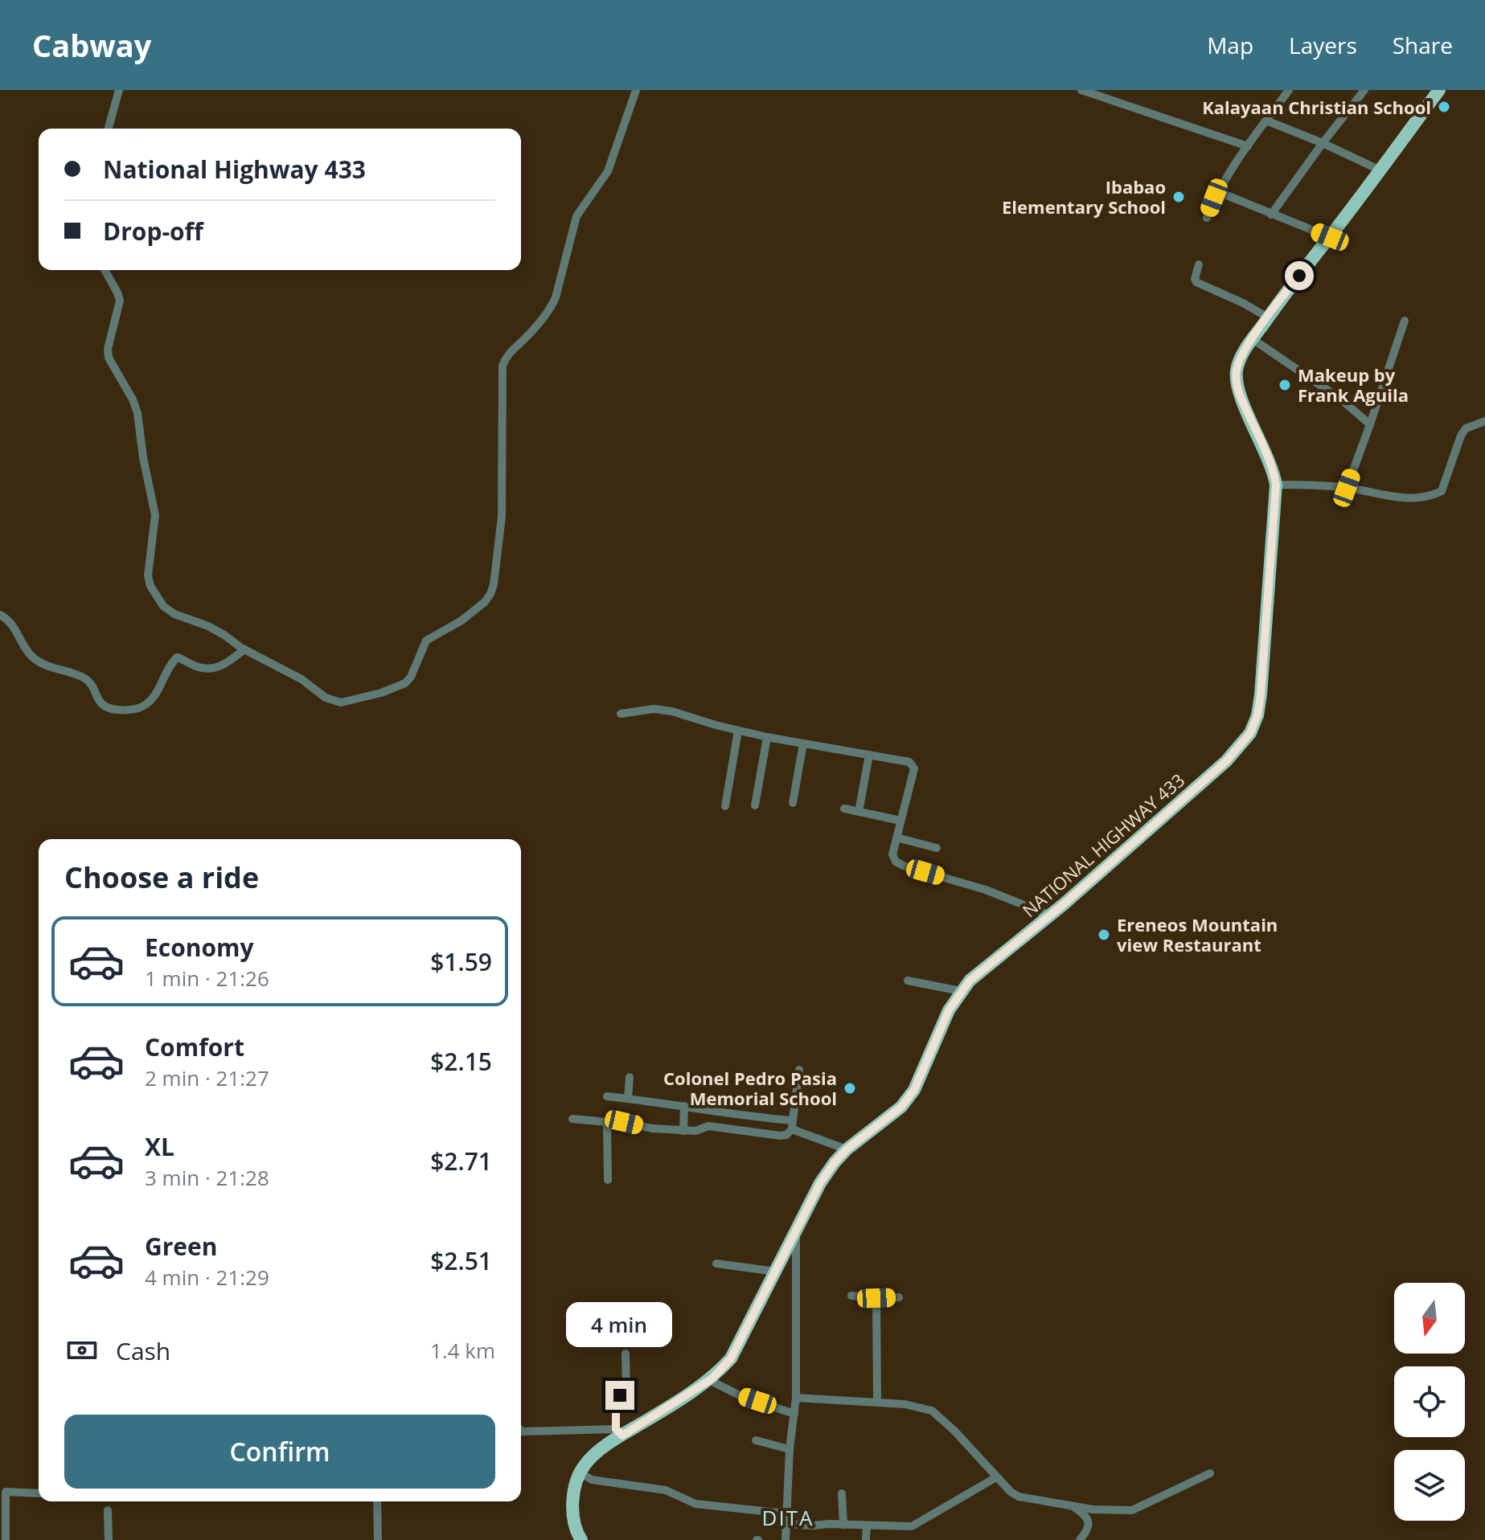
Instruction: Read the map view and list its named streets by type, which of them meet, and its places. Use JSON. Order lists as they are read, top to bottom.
{
  "streets": {
    "main road": ["NATIONAL HIGHWAY 433"]
  },
  "districts": ["DITA"],
  "places": [
    "Kalayaan Christian School",
    "Ibabao Elementary School",
    "Makeup by Frank Aguila",
    "Ereneos Mountain view Restaurant",
    "Colonel Pedro Pasia Memorial School"
  ],
  "north": "bottom",
  "page": {
    "header": "Cabway",
    "nav": ["Map", "Layers", "Share"],
    "banner": ["National Highway 433", "Drop-off"],
    "heading": "Choose a ride",
    "list": [
      {
        "name": "Economy",
        "note": "1 min · 21:26",
        "value": "$1.59"
      },
      {
        "name": "Comfort",
        "note": "2 min · 21:27",
        "value": "$2.15"
      },
      {
        "name": "XL",
        "note": "3 min · 21:28",
        "value": "$2.71"
      },
      {
        "name": "Green",
        "note": "4 min · 21:29",
        "value": "$2.51"
      }
    ],
    "bubble": "4 min",
    "pay": ["Cash", "1.4 km"],
    "buttons": "Confirm"
  }
}
